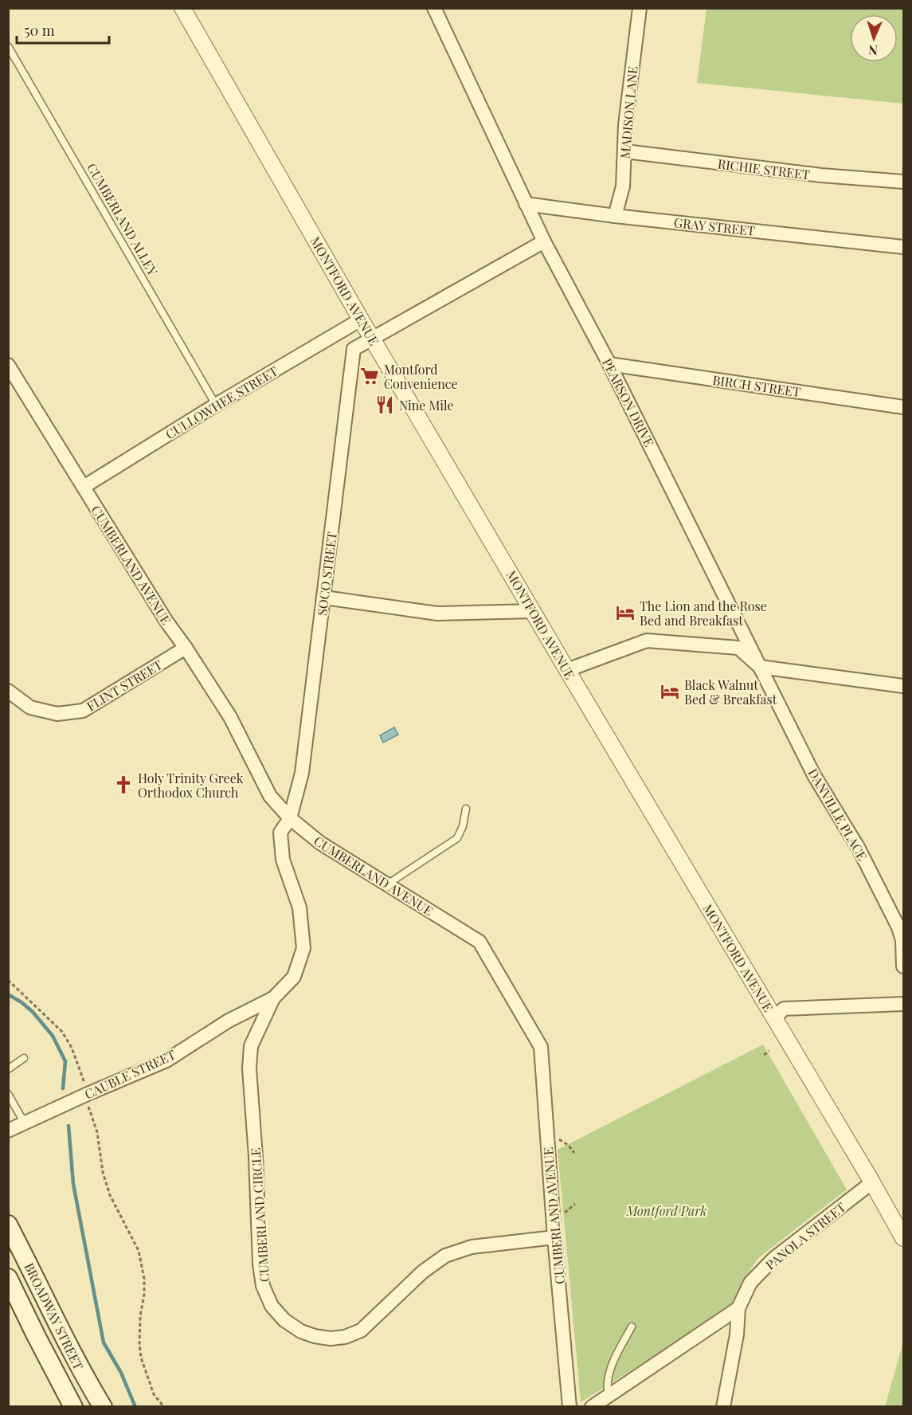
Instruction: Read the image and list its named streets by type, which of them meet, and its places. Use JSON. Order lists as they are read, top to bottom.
{
  "streets": {
    "main road": ["BROADWAY STREET"],
    "street": [
      "MADISON LANE",
      "RICHIE STREET",
      "GRAY STREET",
      "MONTFORD AVENUE",
      "BIRCH STREET",
      "CULLOWHEE STREET",
      "PEARSON DRIVE",
      "CUMBERLAND AVENUE",
      "SOCO STREET",
      "FLINT STREET",
      "DANVILLE PLACE",
      "CAUBLE STREET",
      "CUMBERLAND CIRCLE",
      "PANOLA STREET"
    ],
    "lane": ["CUMBERLAND ALLEY"]
  },
  "crossings": [
    ["MADISON LANE", "RICHIE STREET"],
    ["MADISON LANE", "GRAY STREET"],
    ["CUMBERLAND ALLEY", "CULLOWHEE STREET"],
    ["GRAY STREET", "PEARSON DRIVE"],
    ["MONTFORD AVENUE", "CULLOWHEE STREET"],
    ["MONTFORD AVENUE", "SOCO STREET"],
    ["MONTFORD AVENUE", "PANOLA STREET"],
    ["BIRCH STREET", "PEARSON DRIVE"],
    ["CULLOWHEE STREET", "CUMBERLAND AVENUE"],
    ["PEARSON DRIVE", "DANVILLE PLACE"],
    ["CUMBERLAND AVENUE", "SOCO STREET"],
    ["CUMBERLAND AVENUE", "FLINT STREET"],
    ["CUMBERLAND AVENUE", "CUMBERLAND CIRCLE"],
    ["SOCO STREET", "CUMBERLAND CIRCLE"],
    ["CAUBLE STREET", "CUMBERLAND CIRCLE"]
  ],
  "parks": ["Montford Park"],
  "places": {
    "supermarket": ["Montford Convenience"],
    "restaurant": ["Nine Mile"],
    "hotel": ["The Lion and the Rose Bed and Breakfast", "Black Walnut Bed & Breakfast"],
    "church": ["Holy Trinity Greek Orthodox Church"]
  },
  "scale_bar": "50 m",
  "north": "bottom"
}
